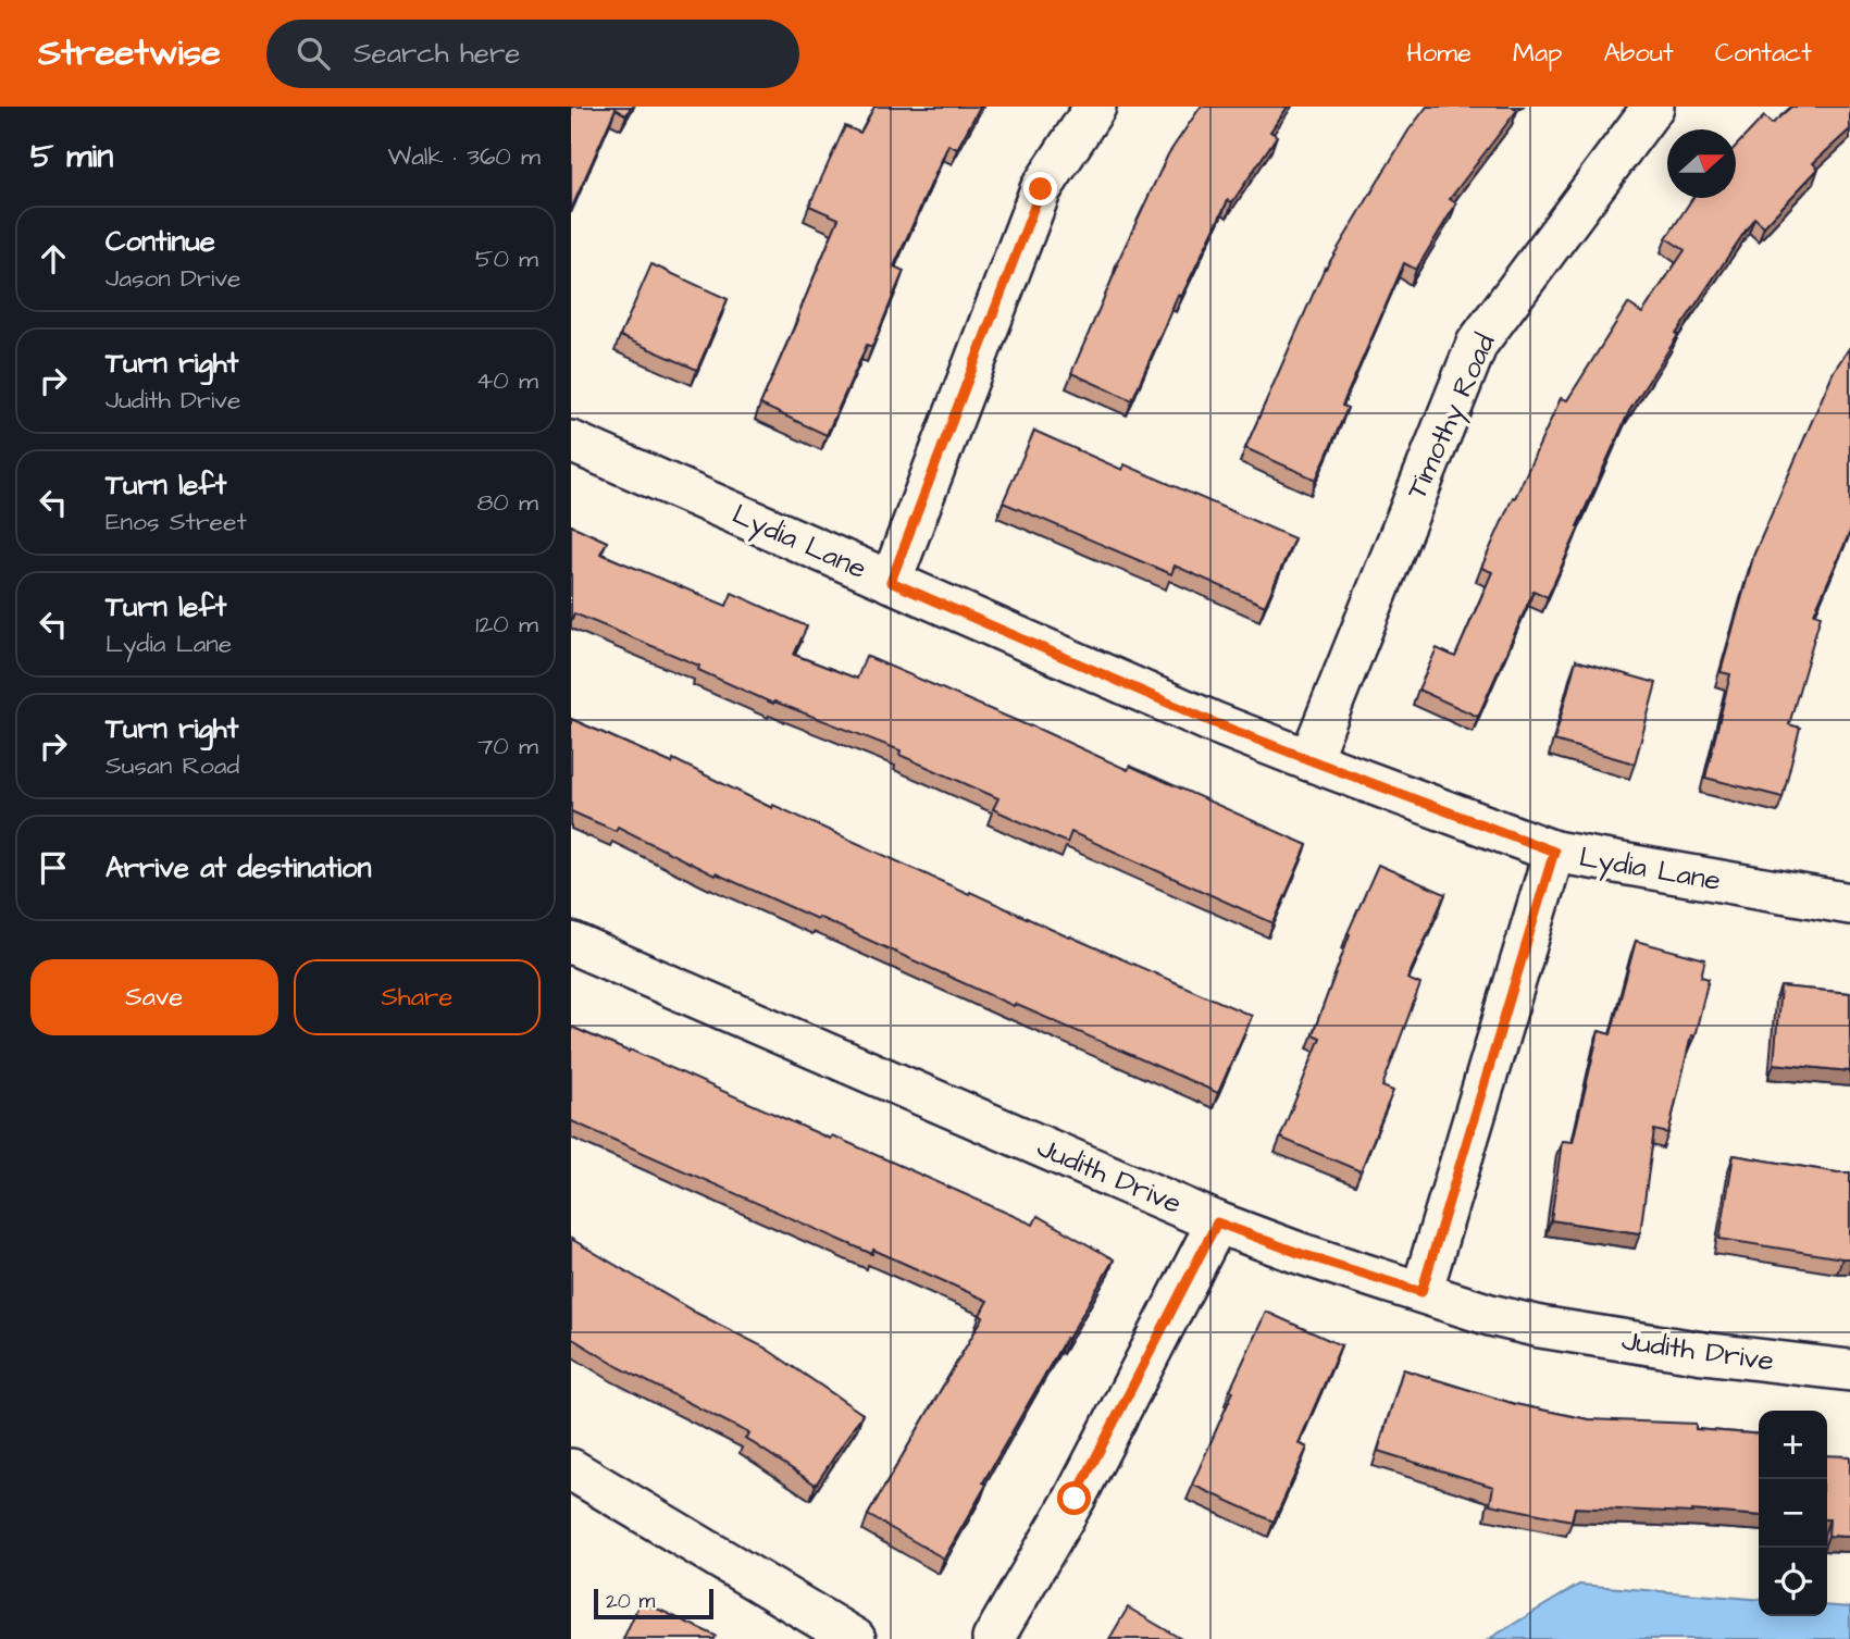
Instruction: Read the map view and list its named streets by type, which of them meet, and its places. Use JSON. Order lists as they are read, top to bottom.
{
  "streets": {
    "street": ["Timothy Road", "Lydia Lane", "Judith Drive"]
  },
  "crossings": [
    ["Timothy Road", "Lydia Lane"]
  ],
  "scale_bar": "20 m",
  "north": "right",
  "page": {
    "header": "Streetwise",
    "search": "Search here",
    "nav": [
      "Home",
      "Map",
      "About",
      "Contact"
    ],
    "heading": ["5 min", "Walk · 360 m"],
    "list": [
      ["Continue", "Jason Drive", "50 m"],
      ["Turn right", "Judith Drive", "40 m"],
      ["Turn left", "Enos Street", "80 m"],
      ["Turn left", "Lydia Lane", "120 m"],
      ["Turn right", "Susan Road", "70 m"],
      "Arrive at destination"
    ],
    "buttons": ["Save", "Share"],
    "map_buttons": ["+", "−"],
    "scale": "20 m"
  }
}
